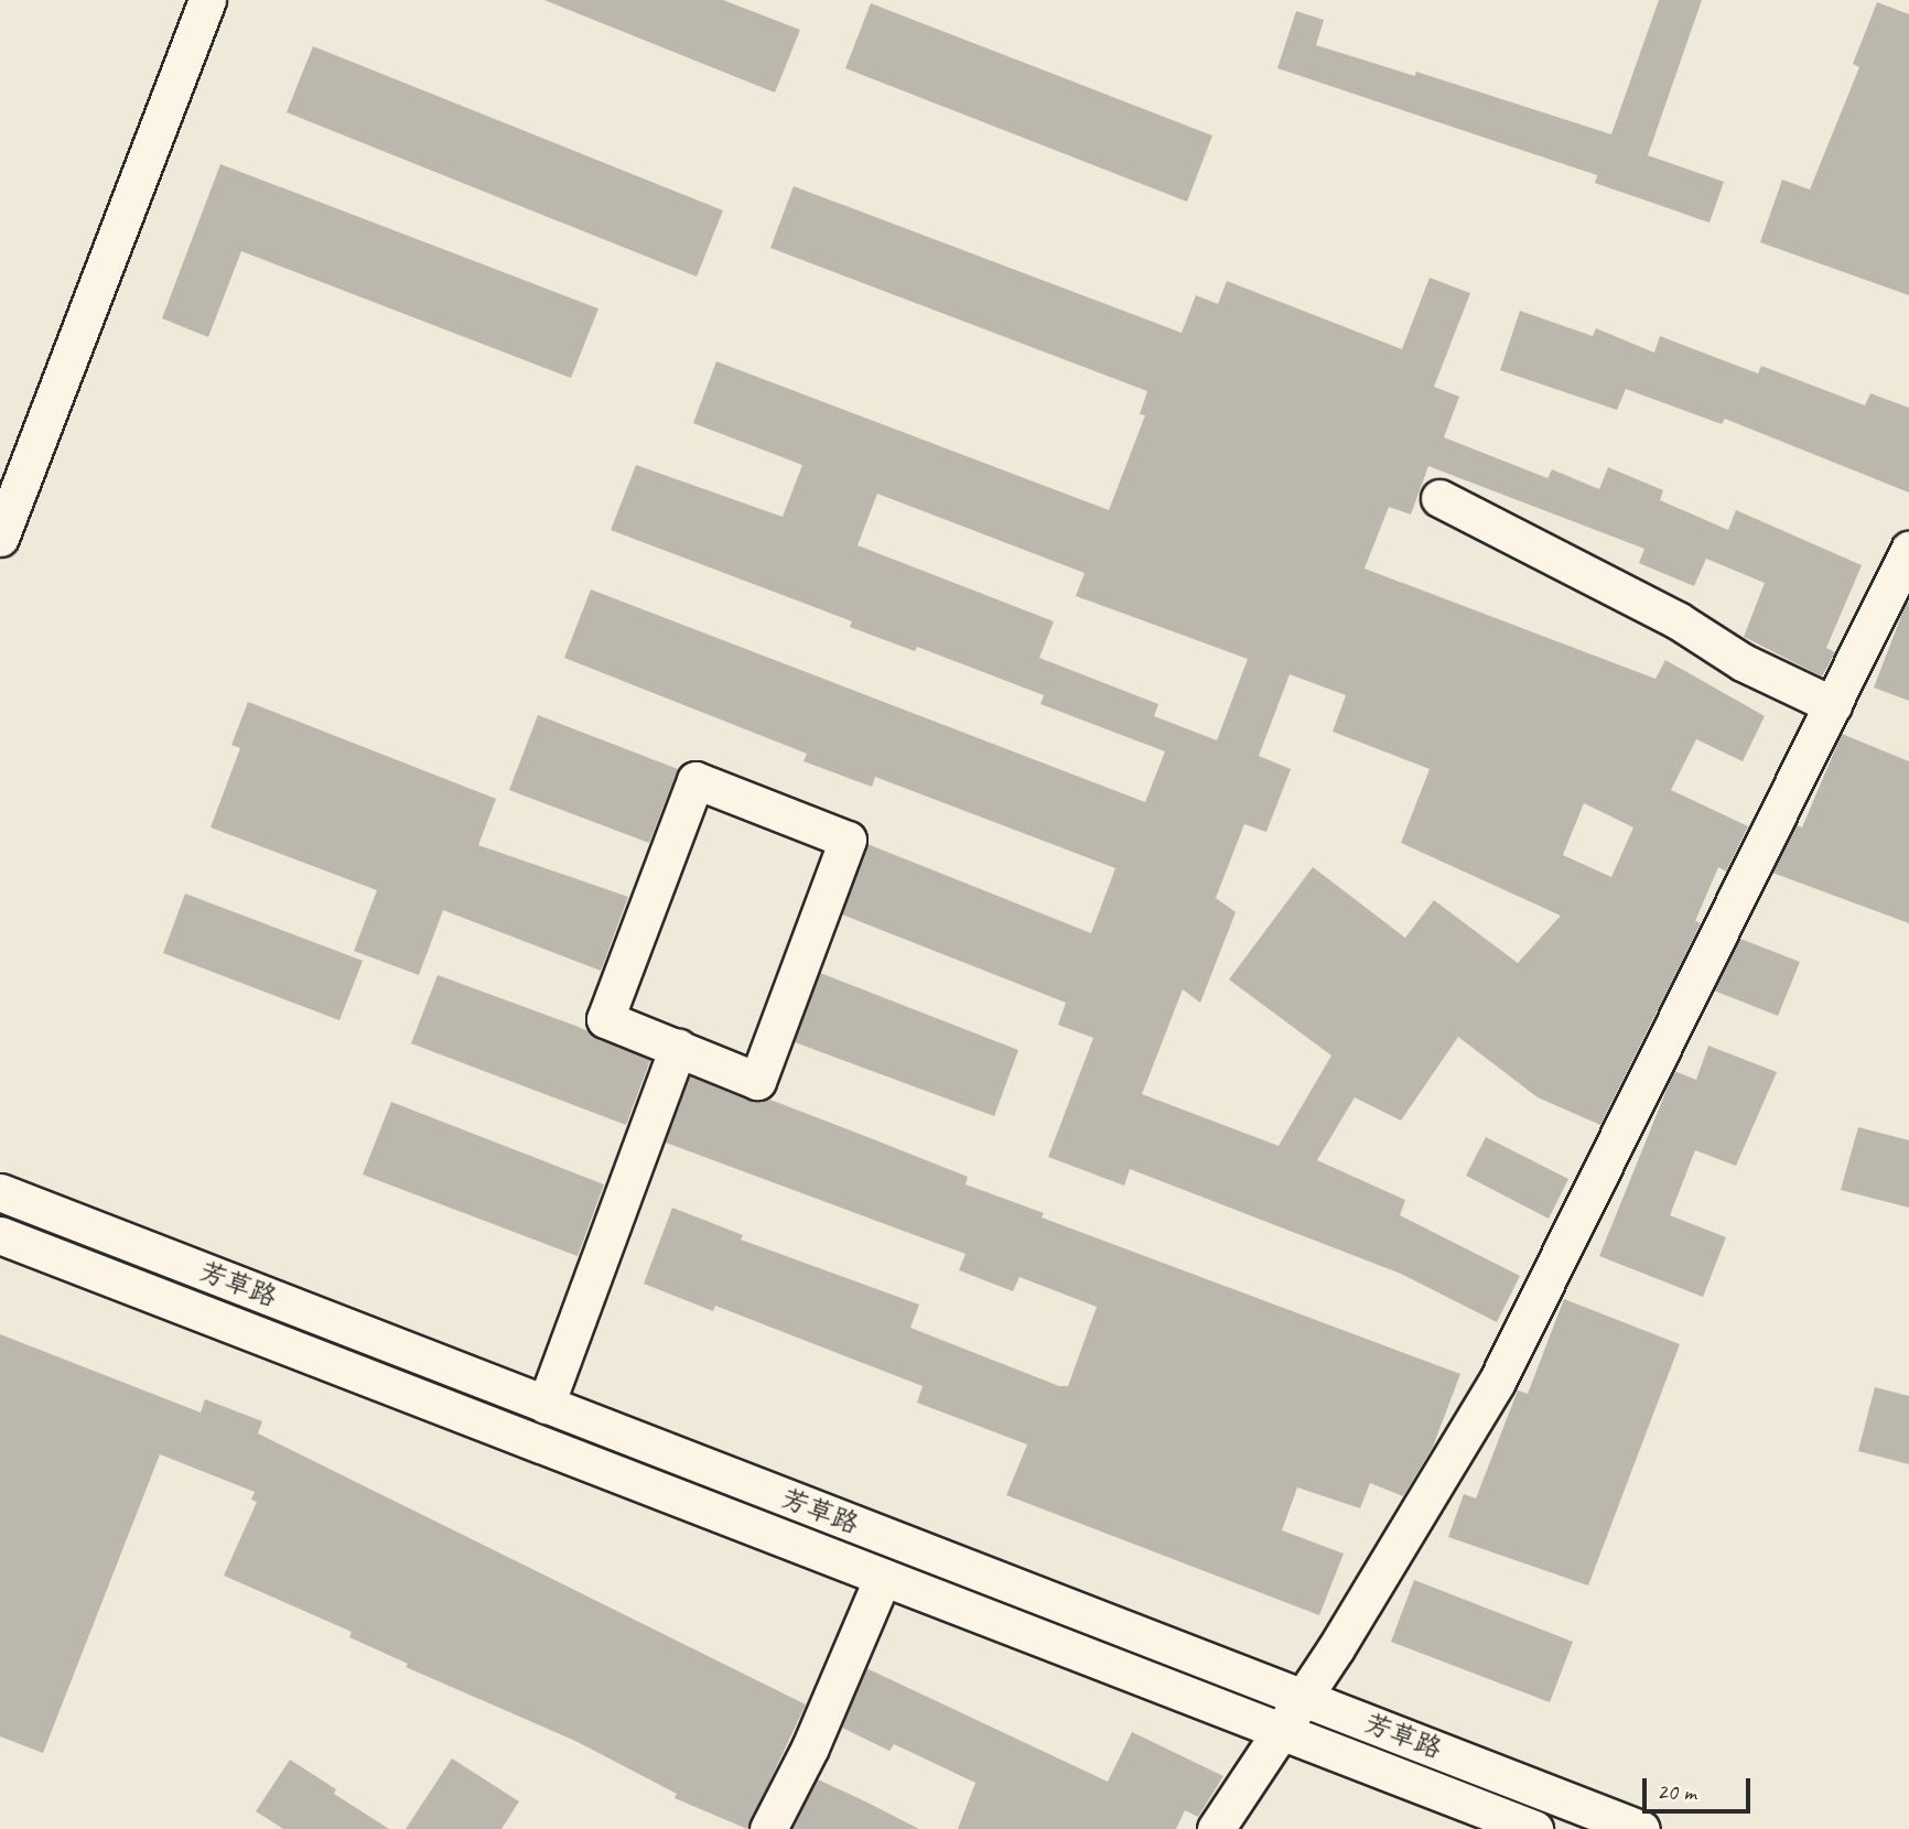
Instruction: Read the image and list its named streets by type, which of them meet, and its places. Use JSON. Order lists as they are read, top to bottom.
{
  "streets": {
    "street": ["芳草路"]
  },
  "scale_bar": "20 m"
}
